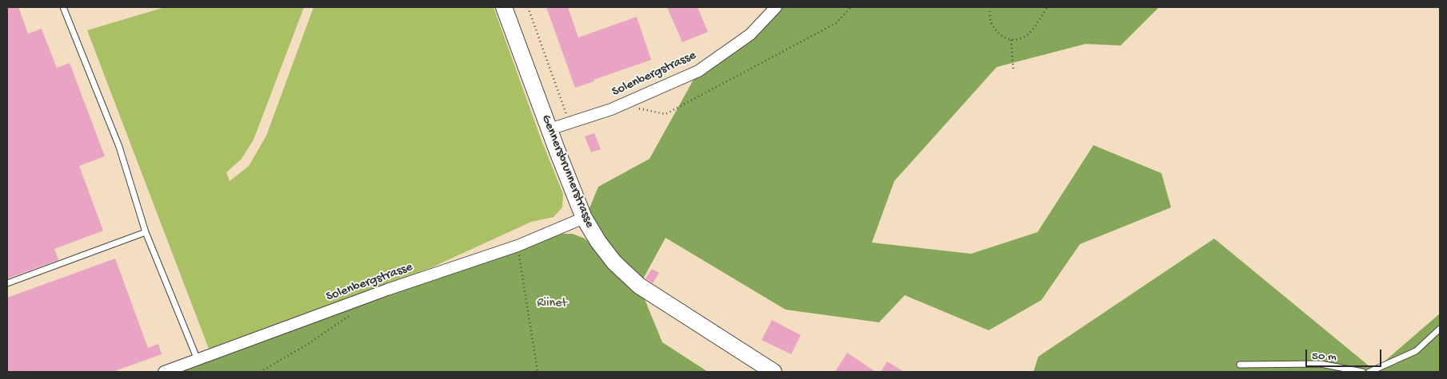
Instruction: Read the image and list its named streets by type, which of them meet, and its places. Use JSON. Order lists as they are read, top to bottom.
{
  "streets": {
    "street": ["Solenbergstrasse", "Gennersbrunnerstrasse"]
  },
  "crossings": [
    ["Solenbergstrasse", "Gennersbrunnerstrasse"]
  ],
  "parks": ["Riinet"],
  "scale_bar": "50 m"
}
